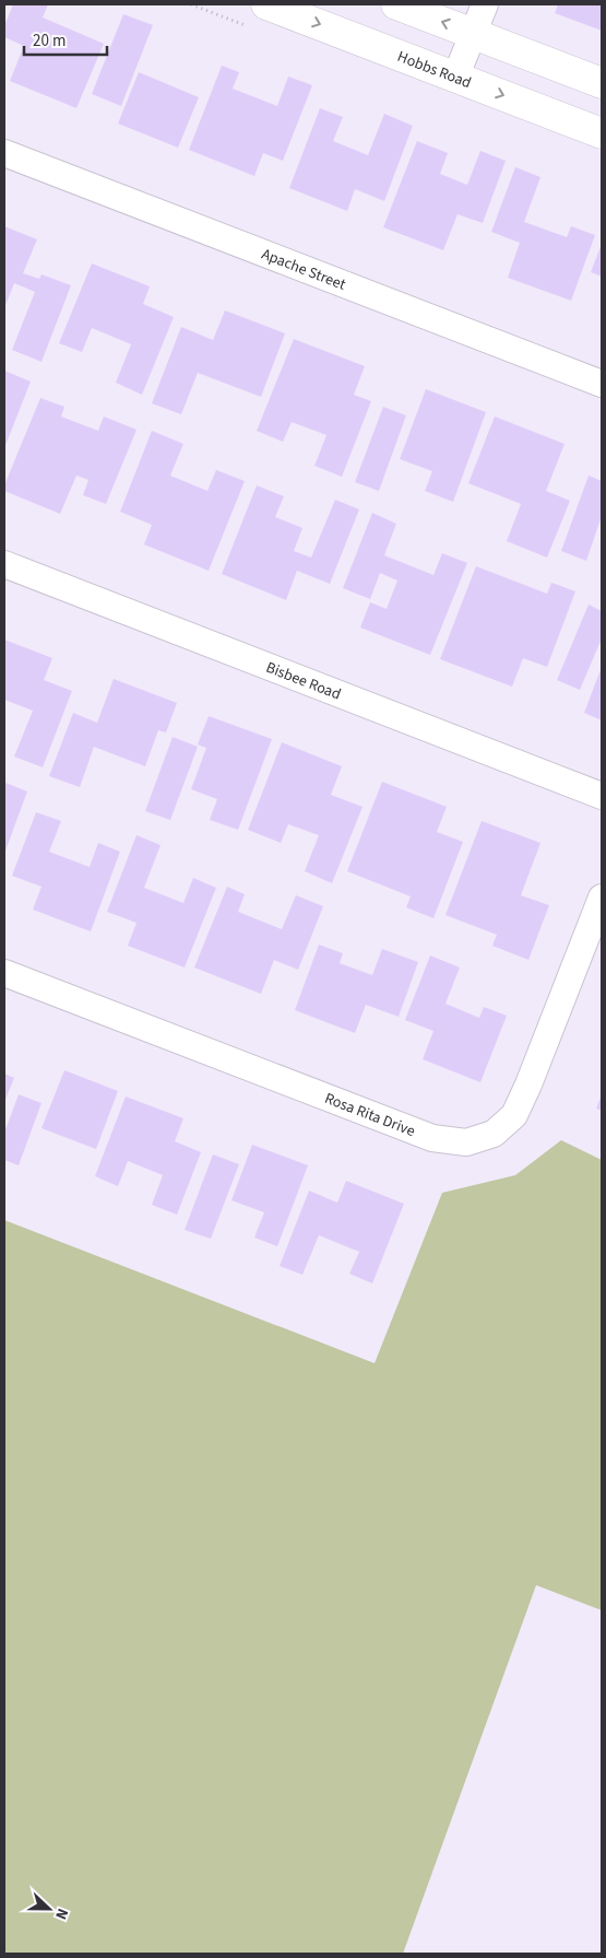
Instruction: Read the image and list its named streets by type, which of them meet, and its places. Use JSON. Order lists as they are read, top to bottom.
{
  "streets": {
    "street": [
      "Hobbs Road",
      "Apache Street",
      "Bisbee Road",
      "Rosa Rita Drive"
    ]
  },
  "scale_bar": "20 m",
  "north": "right"
}
